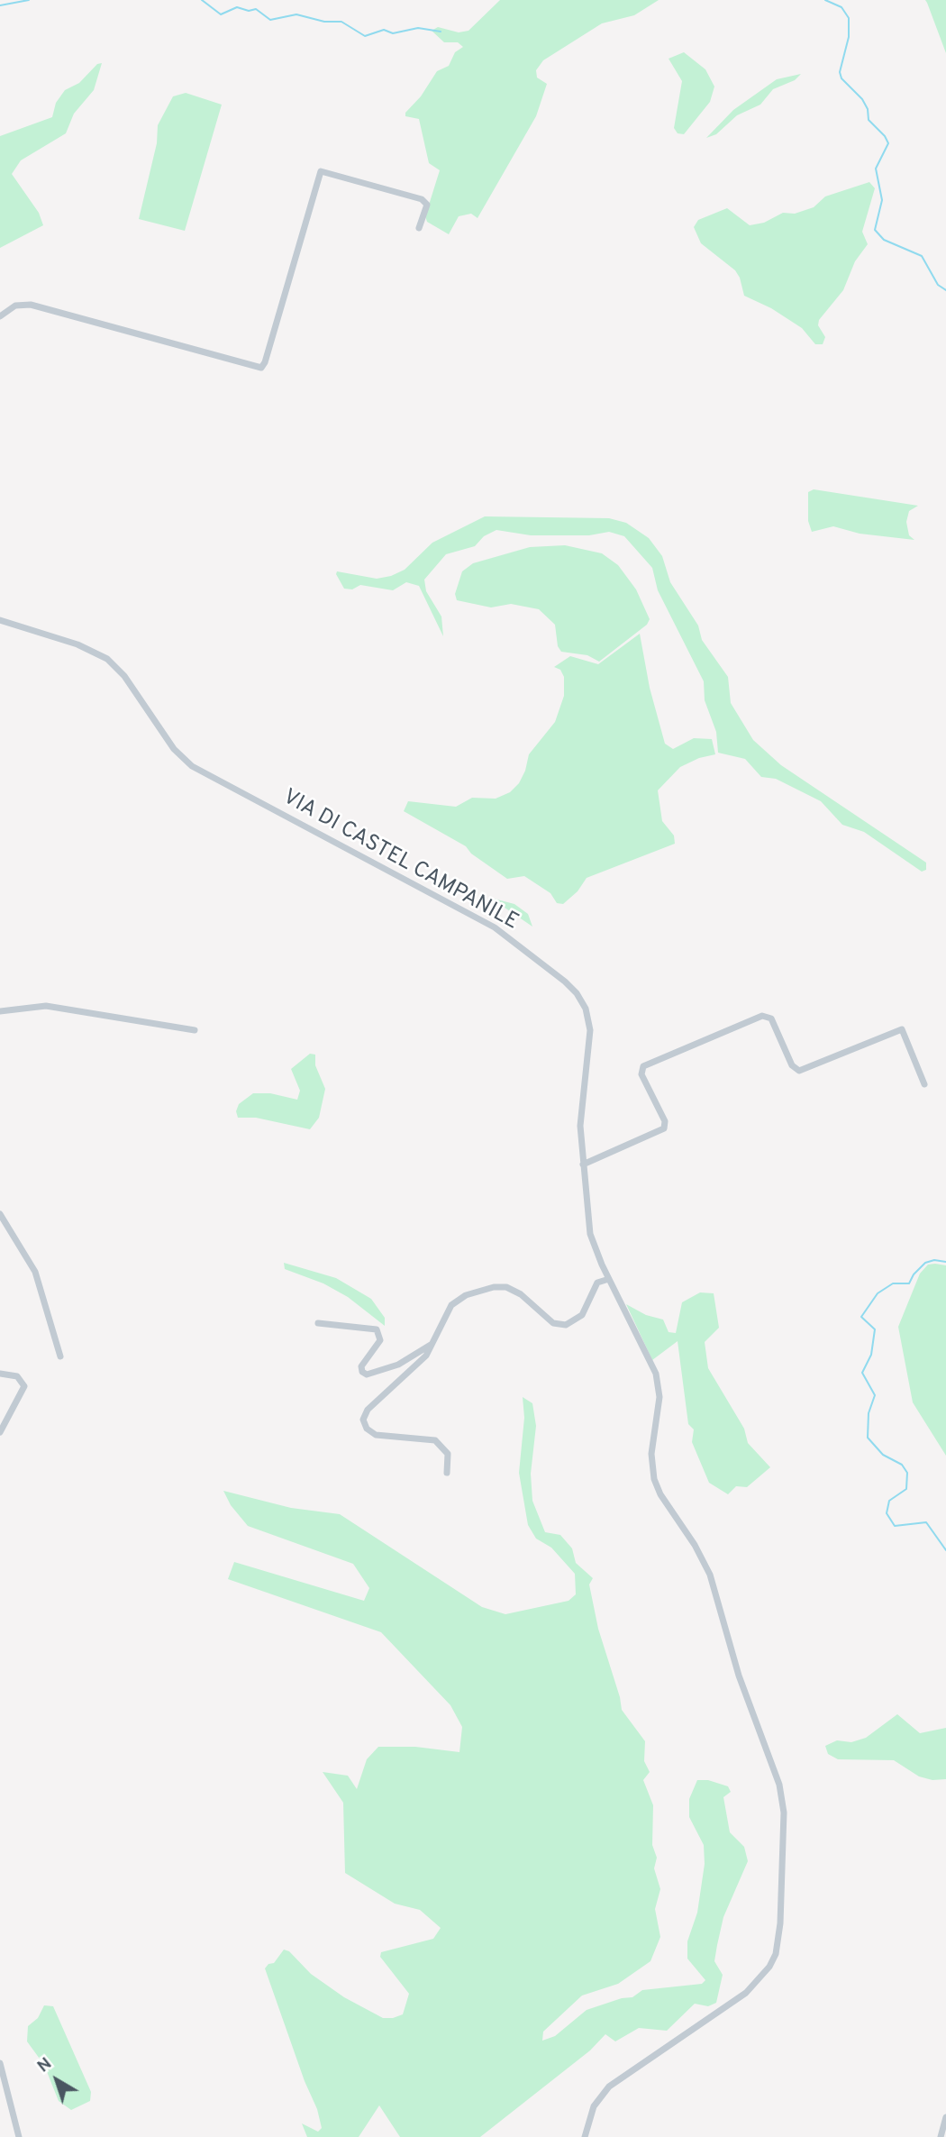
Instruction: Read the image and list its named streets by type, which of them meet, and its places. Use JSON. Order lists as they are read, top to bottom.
{
  "streets": {
    "street": ["VIA DI CASTEL CAMPANILE"]
  },
  "north": "top left"
}
